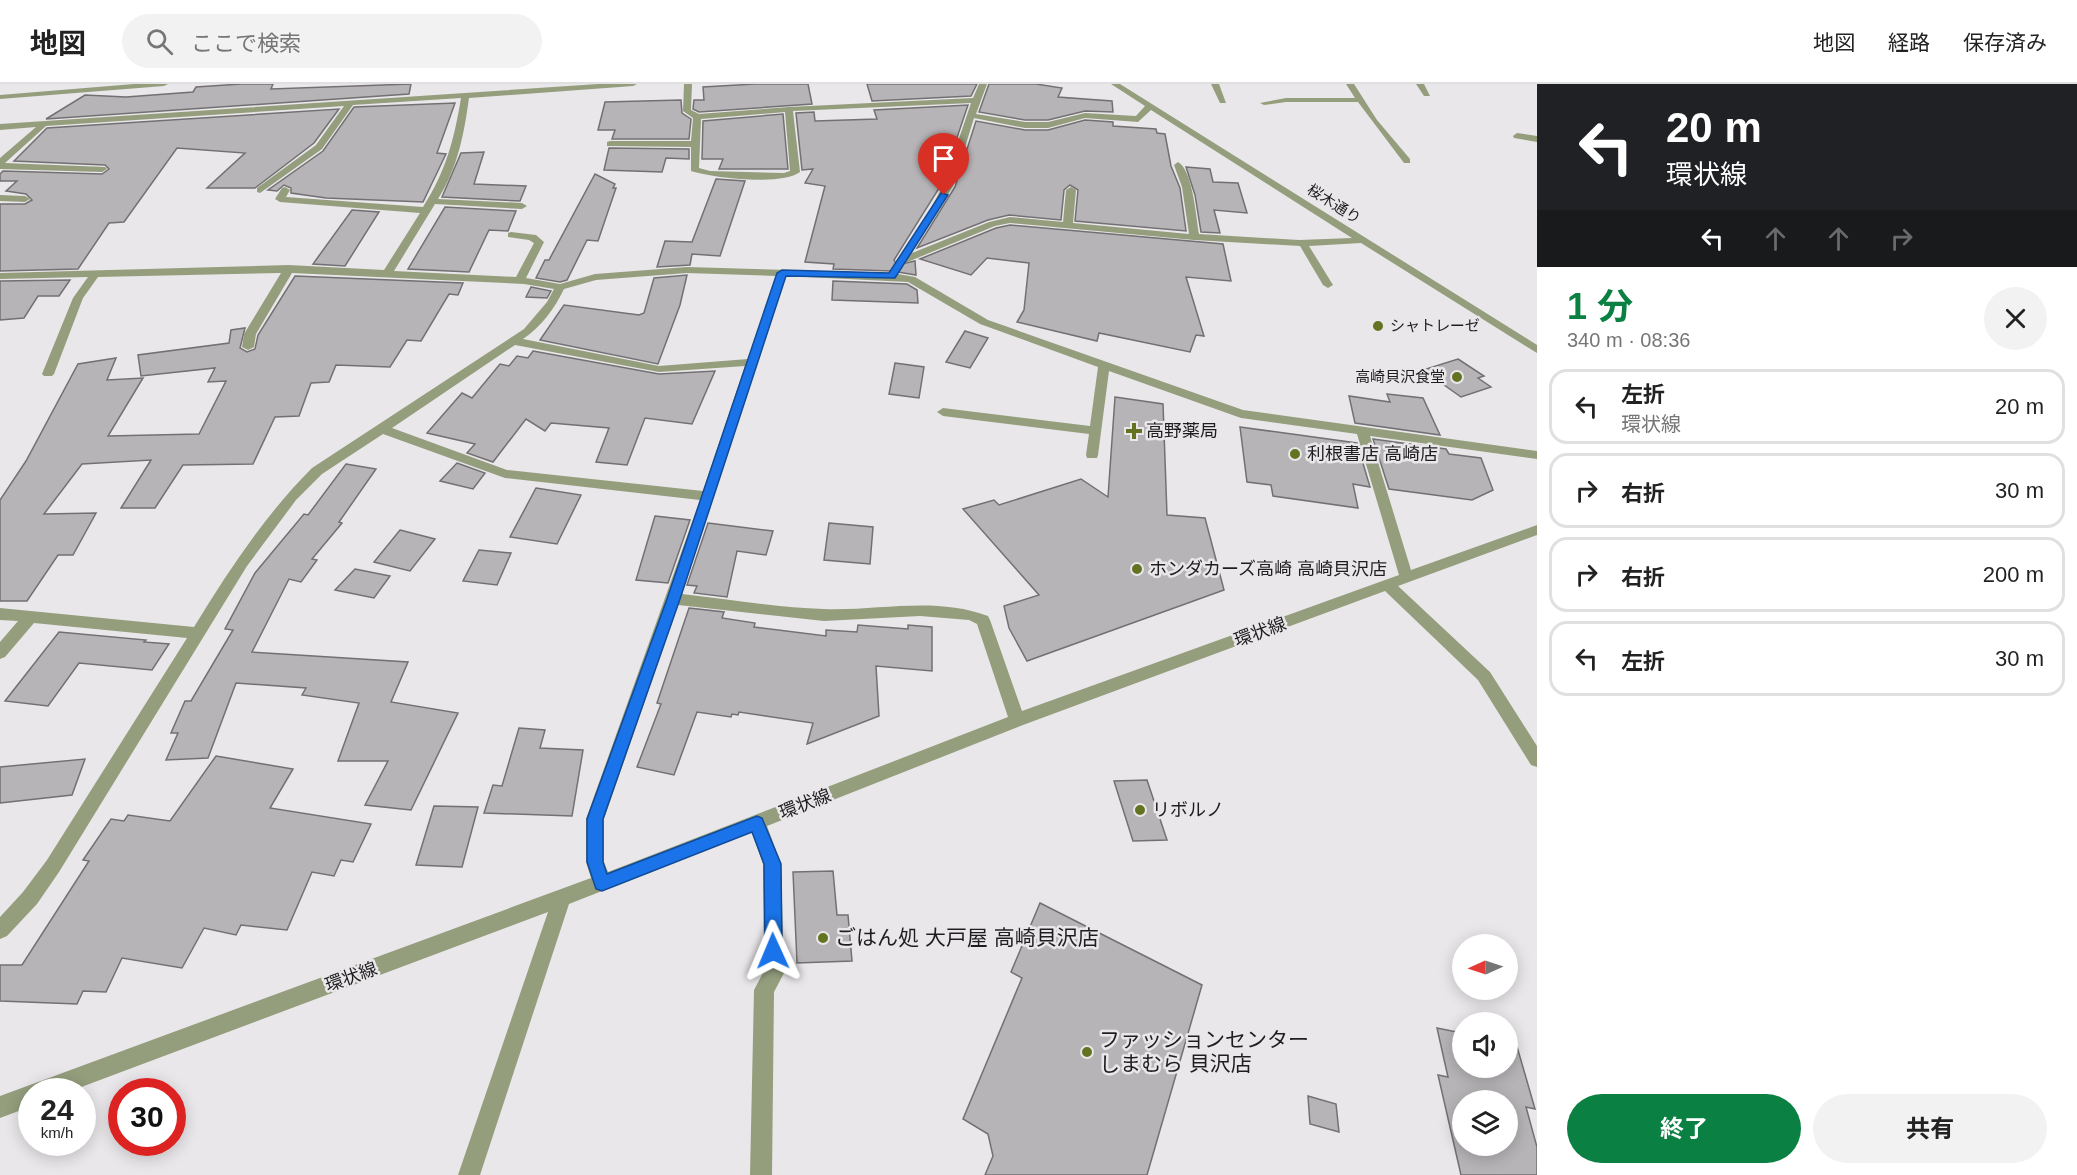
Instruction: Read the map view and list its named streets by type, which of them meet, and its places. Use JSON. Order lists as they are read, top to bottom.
{
  "streets": {
    "street": ["桜木通り", "環状線"]
  },
  "places": {
    "other": [
      "シャトレーゼ",
      "高崎貝沢食堂",
      "利根書店 高崎店",
      "ホンダカーズ高崎 高崎貝沢店",
      "リボルノ",
      "ごはん処 大戸屋 高崎貝沢店",
      "ファッションセンター しまむら 貝沢店"
    ],
    "health": ["高野薬局"]
  },
  "north": "left",
  "page": {
    "header": "地図",
    "search": "ここで検索",
    "nav": ["地図", "経路", "保存済み"],
    "turn": ["20 m", "環状線"],
    "heading": ["1 分", "340 m · 08:36"],
    "list": [
      {
        "name": "左折",
        "note": "環状線",
        "value": "20 m"
      },
      {
        "name": "右折",
        "value": "30 m"
      },
      {
        "name": "右折",
        "value": "200 m"
      },
      {
        "name": "左折",
        "value": "30 m"
      }
    ],
    "speed": "24 km/h",
    "limit": "30",
    "buttons": ["終了", "共有"]
  }
}
